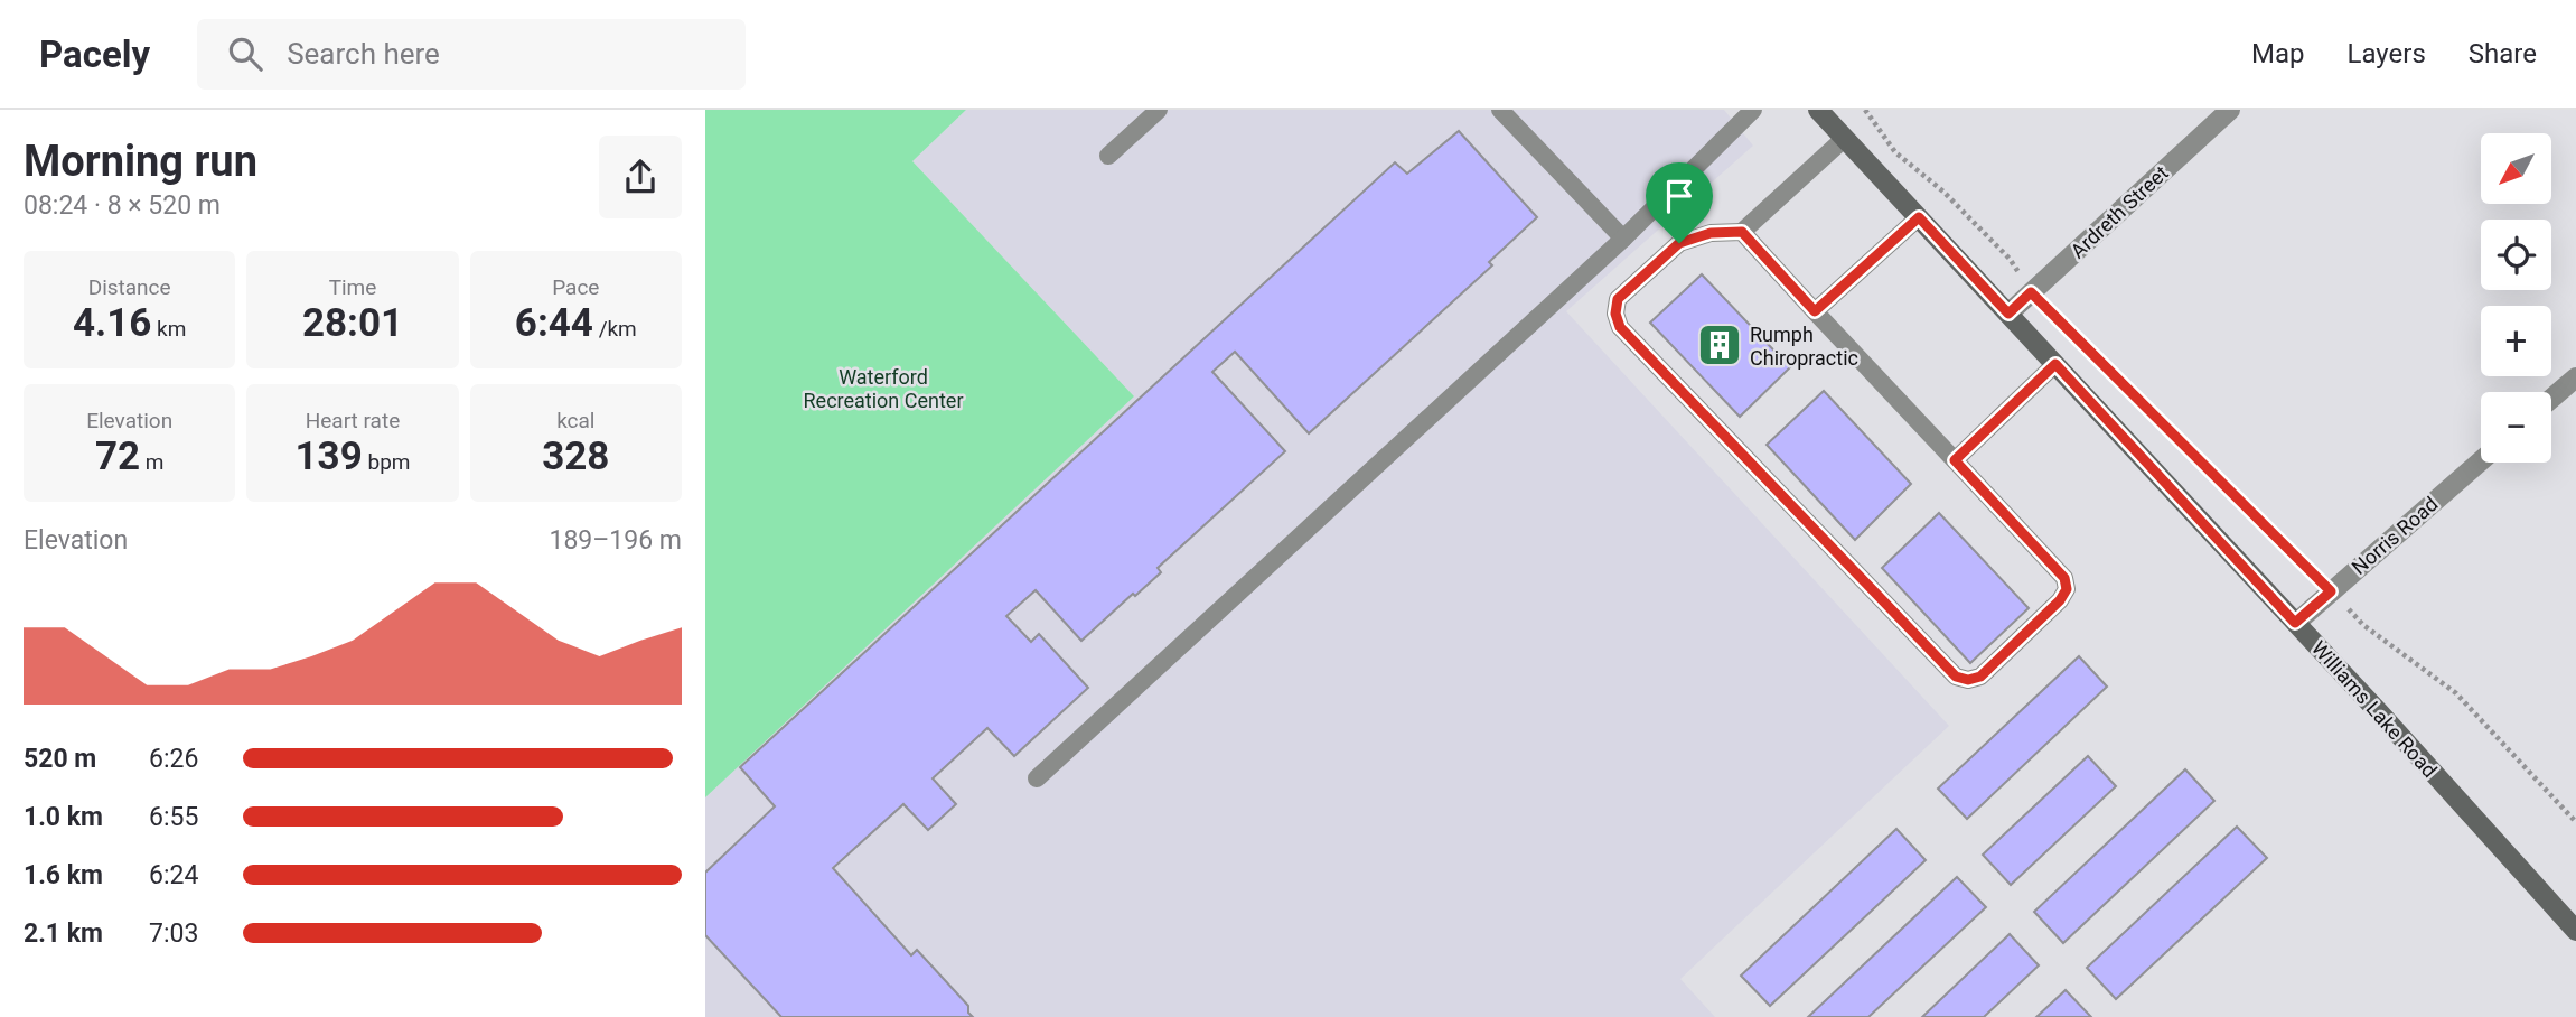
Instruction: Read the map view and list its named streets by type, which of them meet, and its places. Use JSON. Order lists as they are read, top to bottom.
{
  "streets": {
    "main road": ["Williams Lake Road"],
    "street": ["Ardreth Street", "Norris Road"]
  },
  "crossings": [
    ["Ardreth Street", "Williams Lake Road"],
    ["Norris Road", "Williams Lake Road"]
  ],
  "parks": ["Waterford Recreation Center"],
  "places": {
    "building": ["Rumph Chiropractic"]
  },
  "north": "bottom left",
  "page": {
    "header": "Pacely",
    "search": "Search here",
    "nav": ["Map", "Layers", "Share"],
    "heading": ["Morning run", "08:24 · 8 × 520 m"],
    "map_buttons": ["+", "−"],
    "stats": [
      ["Distance", "4.16 km"],
      ["Time", "28:01"],
      ["Pace", "6:44 /km"],
      ["Elevation", "72 m"],
      ["Heart rate", "139 bpm"],
      ["kcal", "328"]
    ],
    "chart": ["Elevation", "189–196 m"],
    "list": [
      {
        "name": "520 m",
        "note": "6:26"
      },
      {
        "name": "1.0 km",
        "note": "6:55"
      },
      {
        "name": "1.6 km",
        "note": "6:24"
      },
      {
        "name": "2.1 km",
        "note": "7:03"
      }
    ]
  }
}
